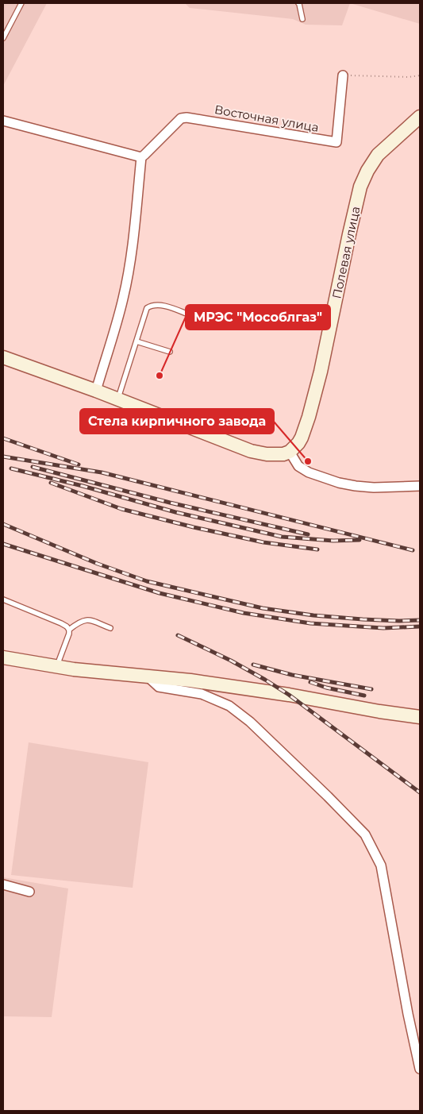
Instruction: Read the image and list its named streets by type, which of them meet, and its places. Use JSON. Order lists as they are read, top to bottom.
{
  "streets": {
    "main road": ["Полевая улица"],
    "street": ["Восточная улица"]
  },
  "places": ["МРЭС \"Мособлгаз\"", "Стела кирпичного завода"]
}
